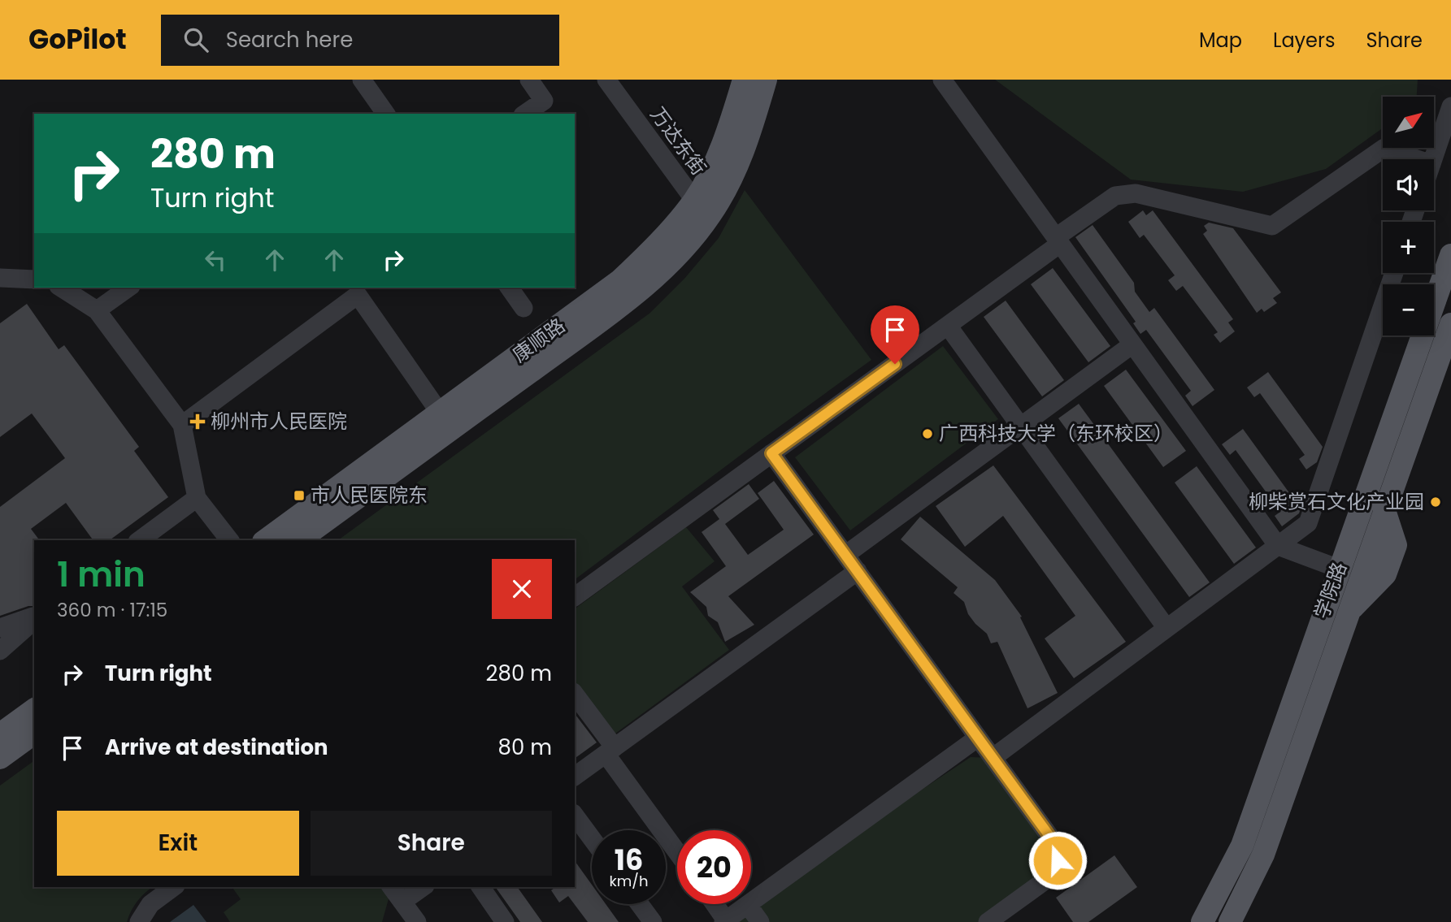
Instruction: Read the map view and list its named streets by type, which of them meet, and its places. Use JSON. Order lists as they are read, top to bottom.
{
  "streets": {
    "main road": ["康顺路", "学院路"],
    "street": ["万达东街"]
  },
  "crossings": [
    ["万达东街", "康顺路"]
  ],
  "places": {
    "health": ["柳州市人民医院"],
    "other": ["广西科技大学（东环校区）", "柳柴赏石文化产业园"],
    "transit": ["市人民医院东"]
  },
  "north": "top right",
  "page": {
    "header": "GoPilot",
    "search": "Search here",
    "nav": ["Map", "Layers", "Share"],
    "map_buttons": ["+", "−"],
    "turn": ["280 m", "Turn right"],
    "heading": ["1 min", "360 m · 17:15"],
    "list": [
      {
        "name": "Turn right",
        "value": "280 m"
      },
      {
        "name": "Arrive at destination",
        "value": "80 m"
      }
    ],
    "buttons": ["Exit", "Share"],
    "speed": "16 km/h",
    "limit": "20"
  }
}
